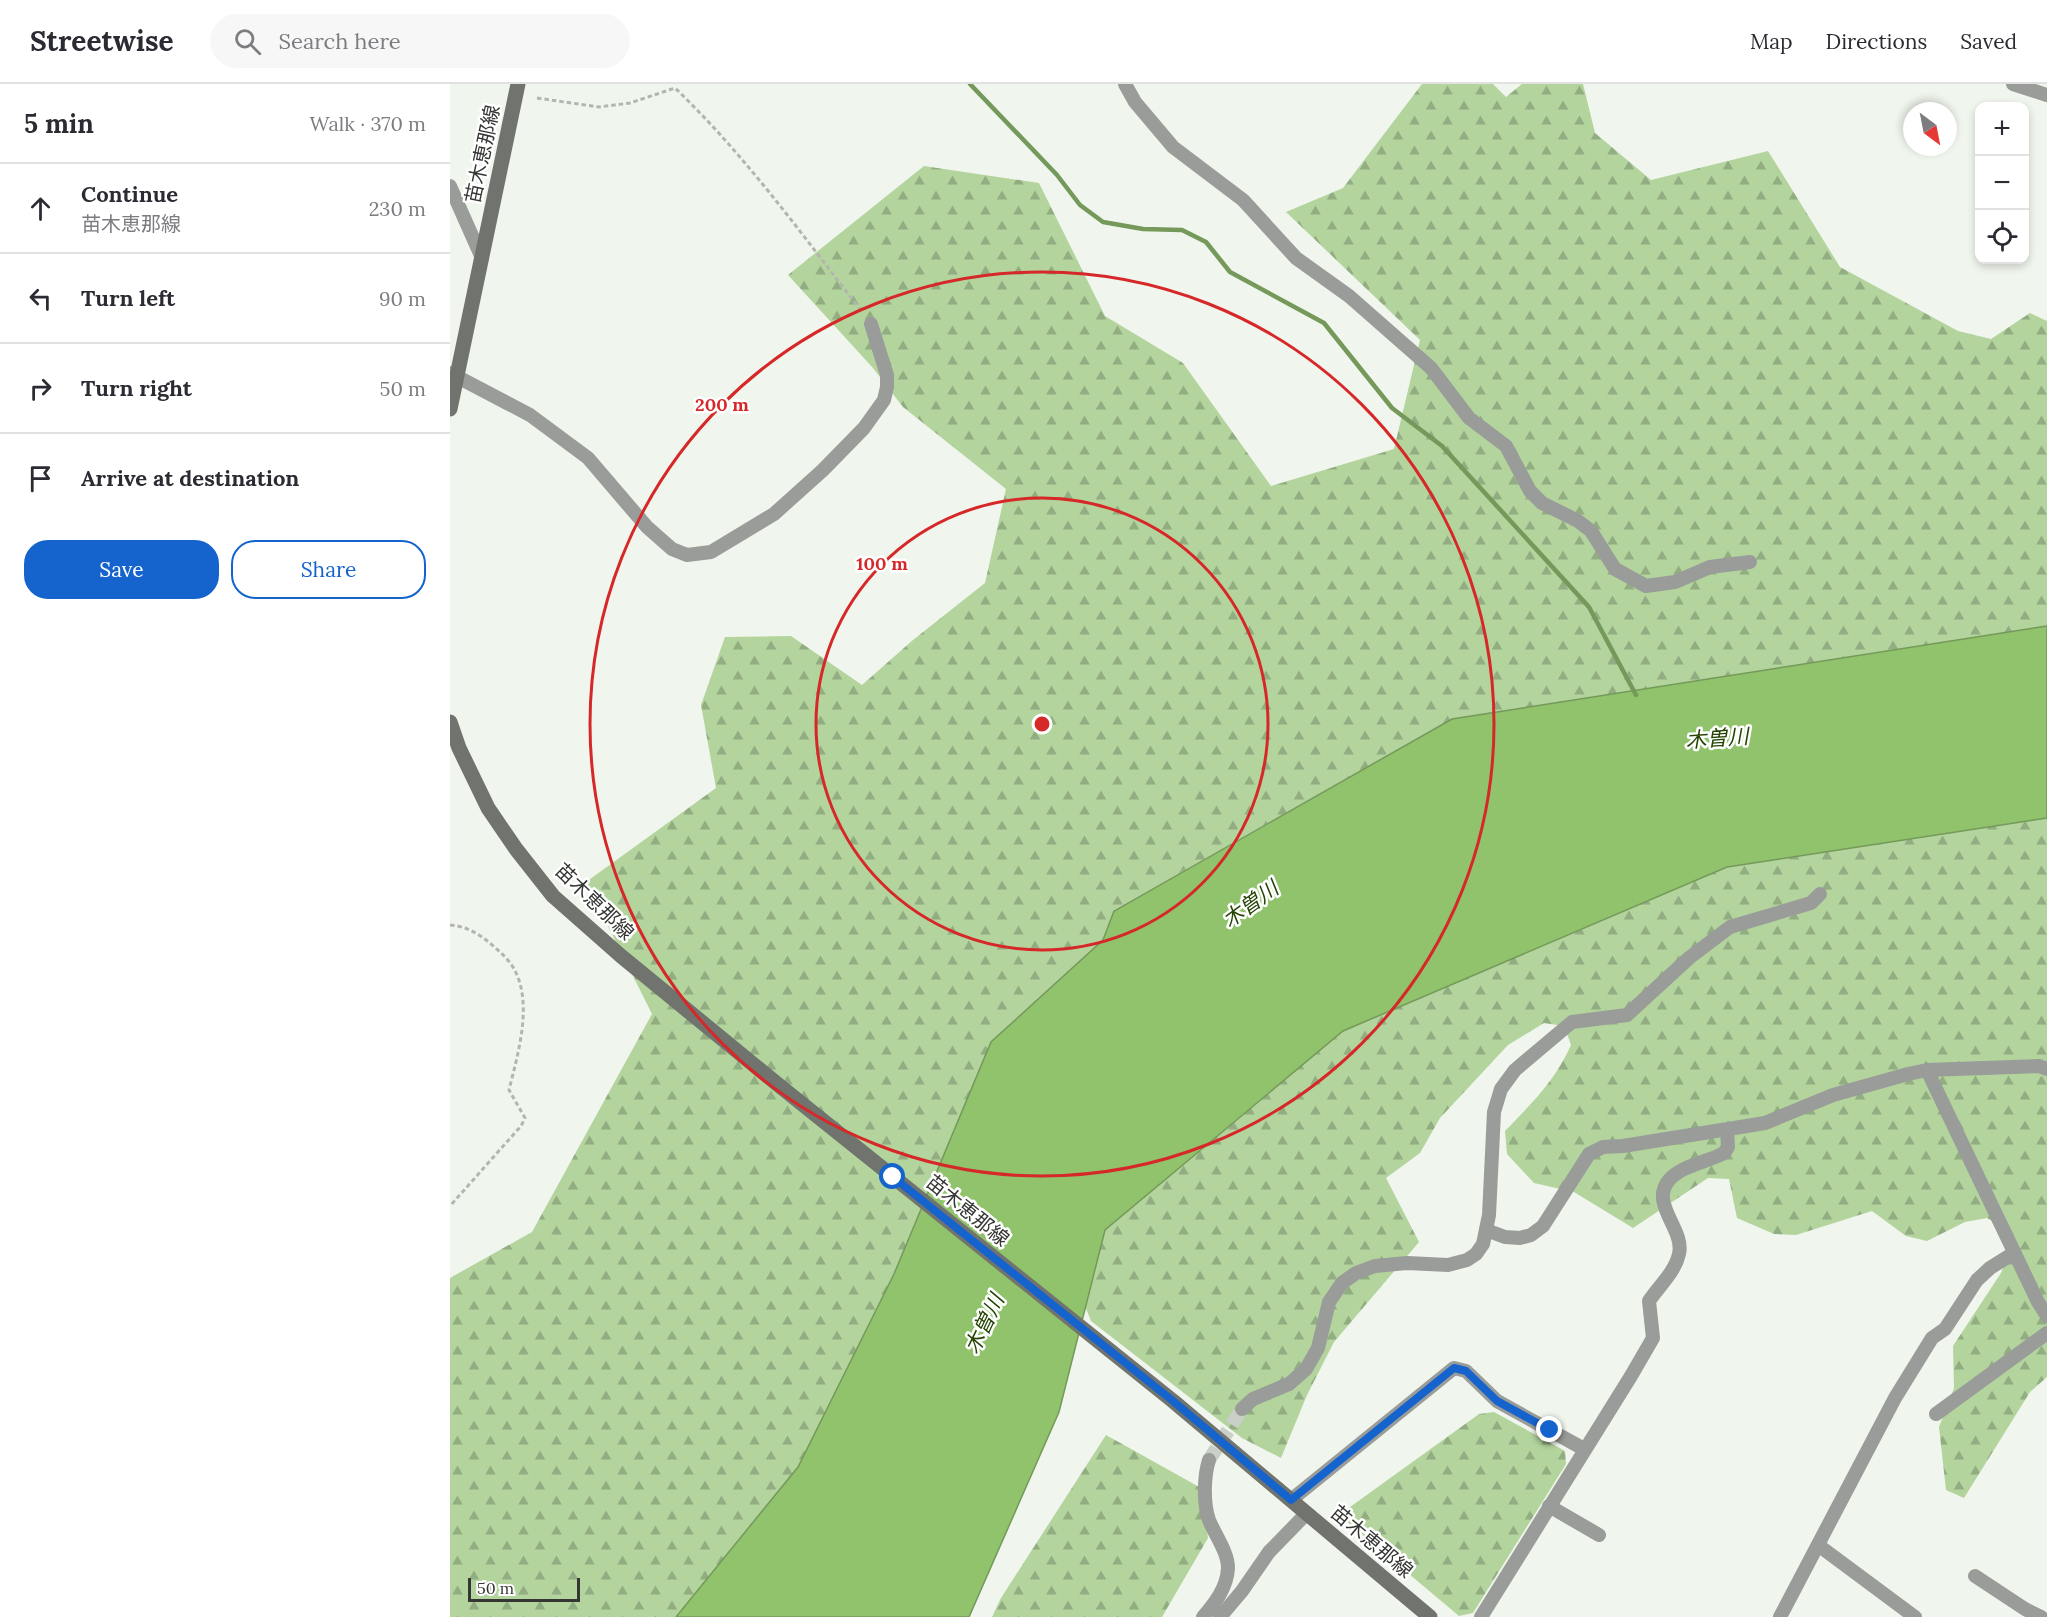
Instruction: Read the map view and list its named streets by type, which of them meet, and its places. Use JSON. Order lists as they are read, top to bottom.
{
  "streets": {
    "main road": ["苗木恵那線"]
  },
  "water": ["木曽川"],
  "scale_bar": "50 m",
  "north": "bottom right",
  "page": {
    "header": "Streetwise",
    "search": "Search here",
    "nav": ["Map", "Directions", "Saved"],
    "heading": ["5 min", "Walk · 370 m"],
    "map_buttons": ["+", "−"],
    "list": [
      ["Continue", "苗木恵那線", "230 m"],
      ["Turn left", "90 m"],
      ["Turn right", "50 m"],
      "Arrive at destination"
    ],
    "buttons": ["Save", "Share"],
    "scale": "50 m"
  },
  "rings": ["200 m", "100 m"]
}
